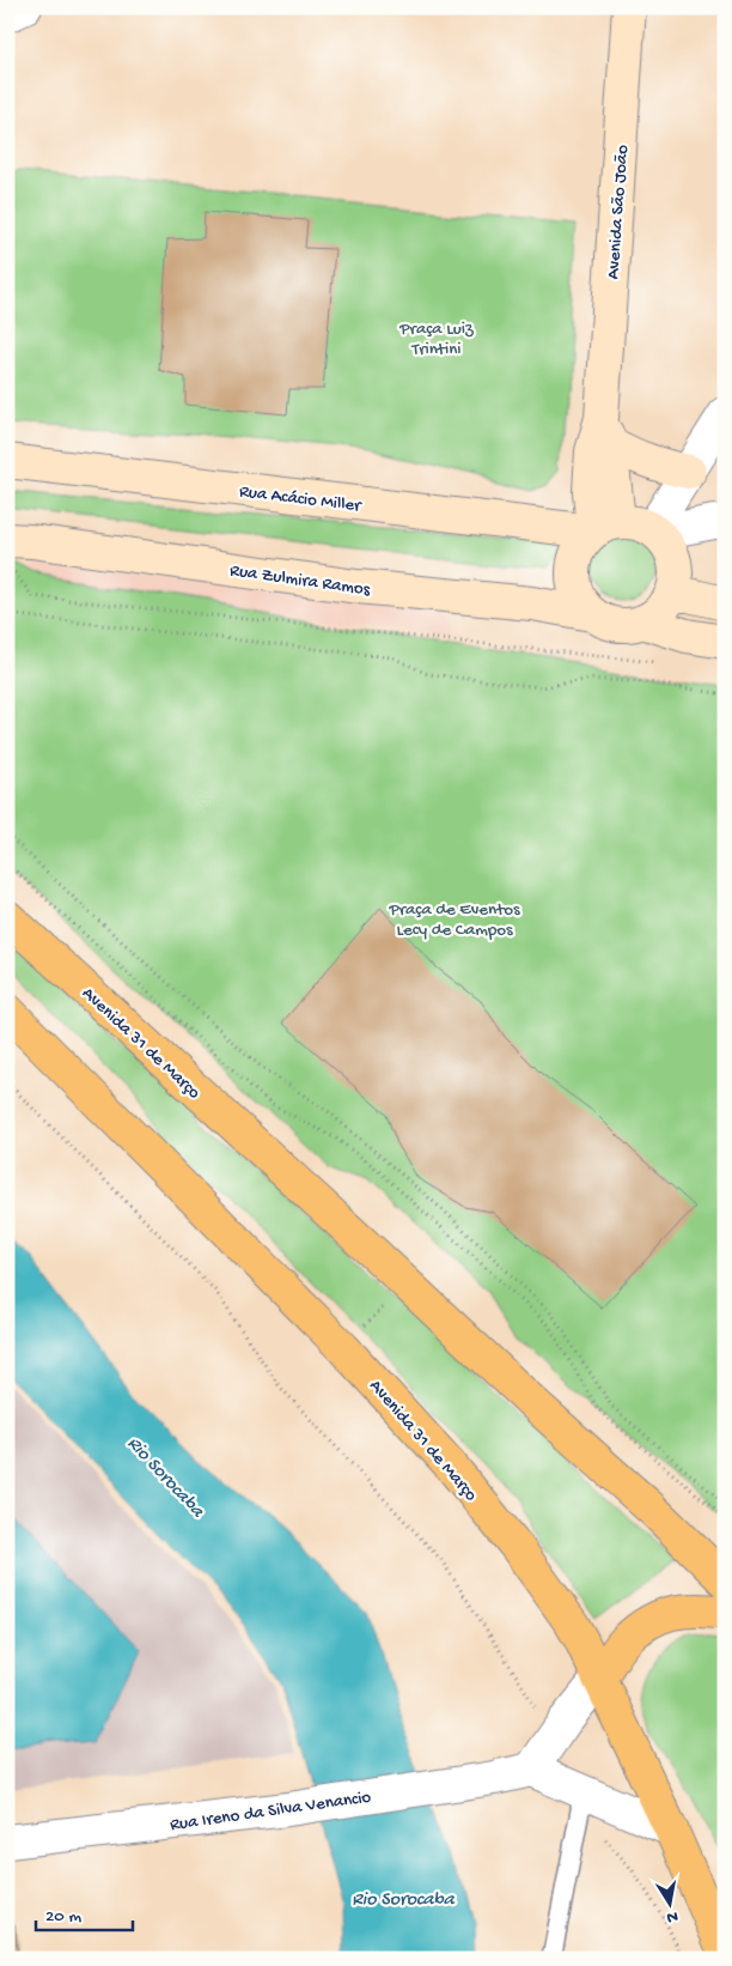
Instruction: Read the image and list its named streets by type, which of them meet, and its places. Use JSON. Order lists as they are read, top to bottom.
{
  "streets": {
    "highway": ["Avenida 31 de Março"],
    "main road": ["Avenida São João", "Rua Acácio Miller", "Rua Zulmira Ramos"],
    "street": ["Rua Ireno da Silva Venancio"]
  },
  "crossings": [
    ["Avenida São João", "Rua Acácio Miller"],
    ["Avenida São João", "Rua Zulmira Ramos"],
    ["Rua Acácio Miller", "Rua Zulmira Ramos"]
  ],
  "water": ["Rio Sorocaba"],
  "parks": ["Praça Luiz Trintini", "Praça de Eventos Lecy de Campos"],
  "scale_bar": "20 m",
  "north": "bottom"
}
